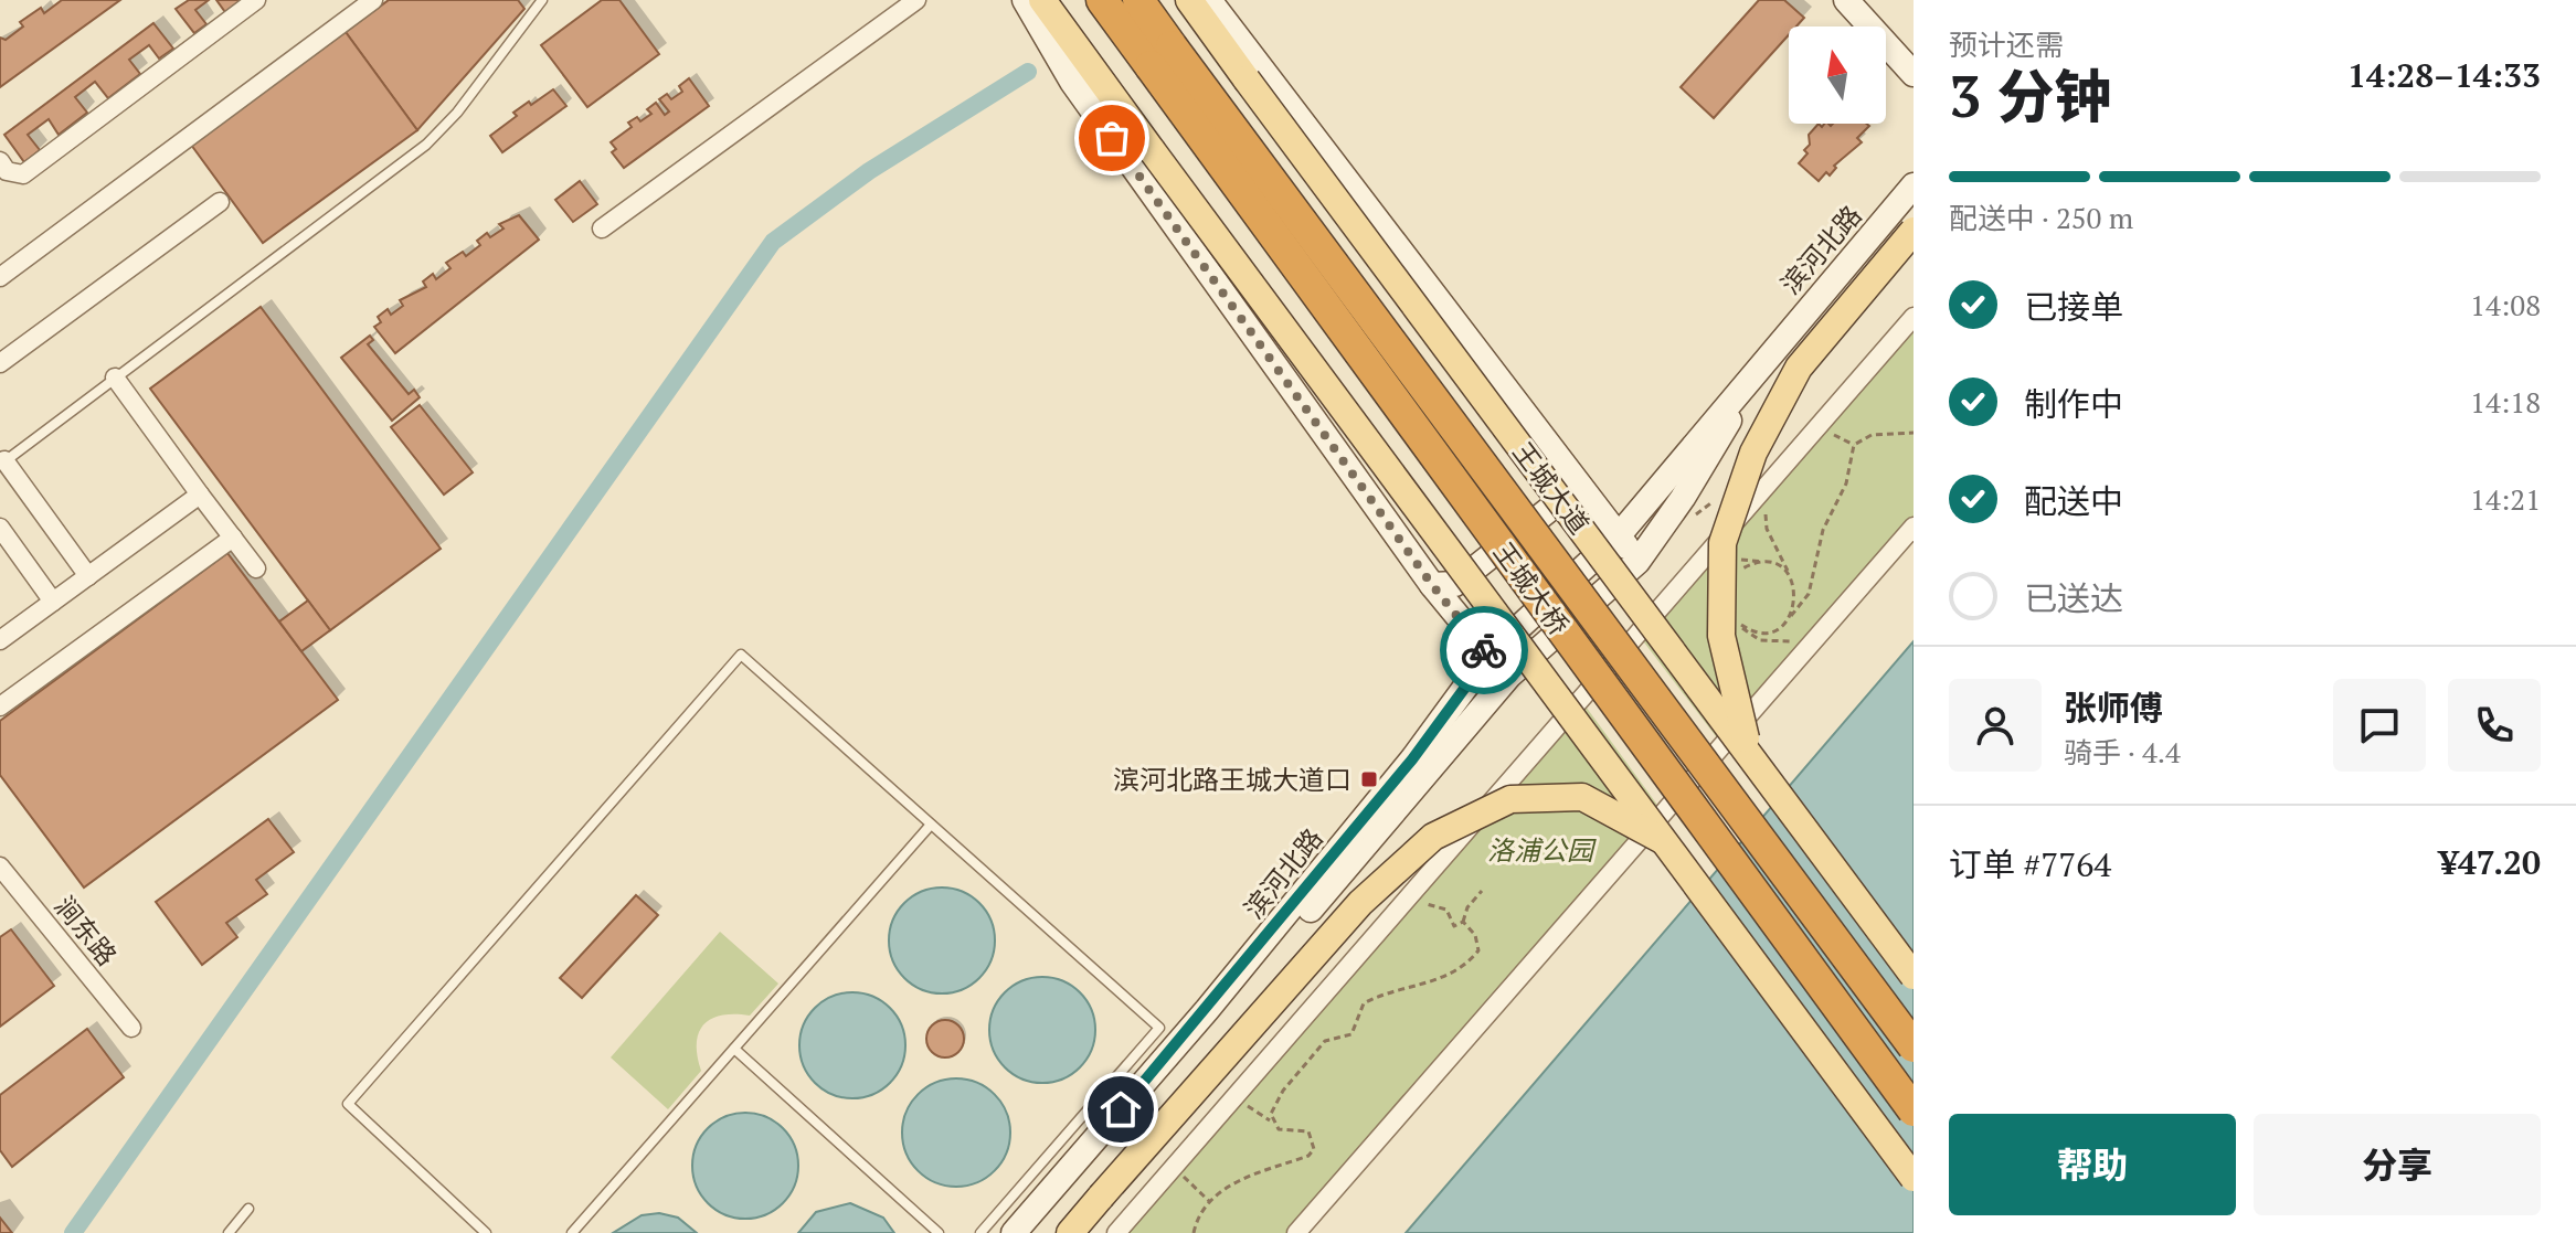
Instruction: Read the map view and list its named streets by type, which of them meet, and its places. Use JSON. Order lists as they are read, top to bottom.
{
  "streets": {
    "highway": ["王城大桥"],
    "main road": ["滨河北路", "王城大道"],
    "street": ["涧东路"]
  },
  "parks": ["洛浦公园"],
  "places": {
    "transit": ["滨河北路王城大道口"]
  },
  "north": "top",
  "page": {
    "heading": ["3 分钟", "预计还需", "14:28–14:33"],
    "panel": [
      "张师傅",
      "骑手 · 4.4",
      "订单 #7764",
      "¥47.20"
    ],
    "bar": "配送中 · 250 m",
    "list": [
      ["已接单", "14:08"],
      ["制作中", "14:18"],
      ["配送中", "14:21"],
      "已送达"
    ],
    "buttons": ["帮助", "分享"]
  }
}
